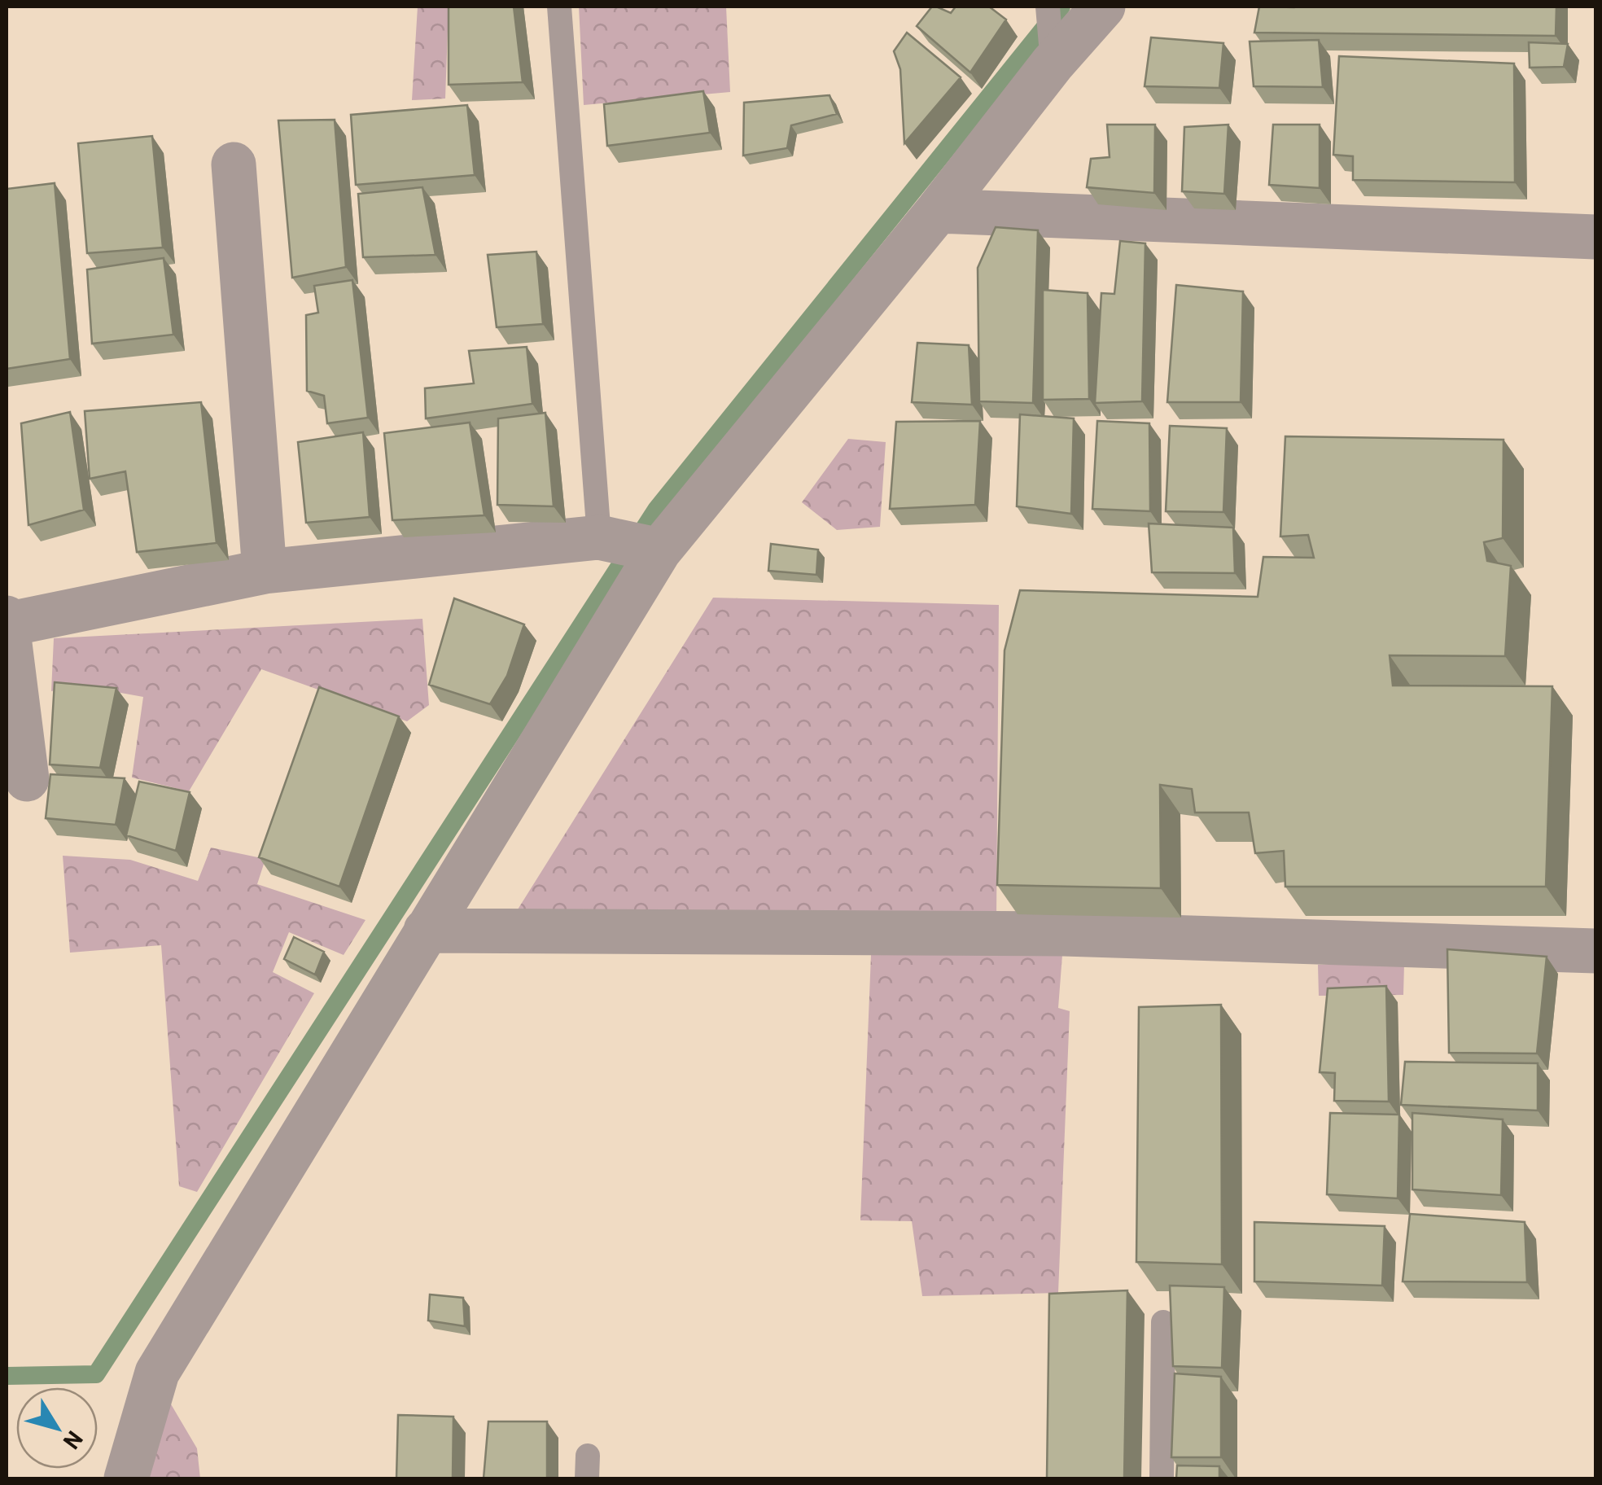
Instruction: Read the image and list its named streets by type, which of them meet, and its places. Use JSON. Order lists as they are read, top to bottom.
{
  "north": "bottom right"
}
